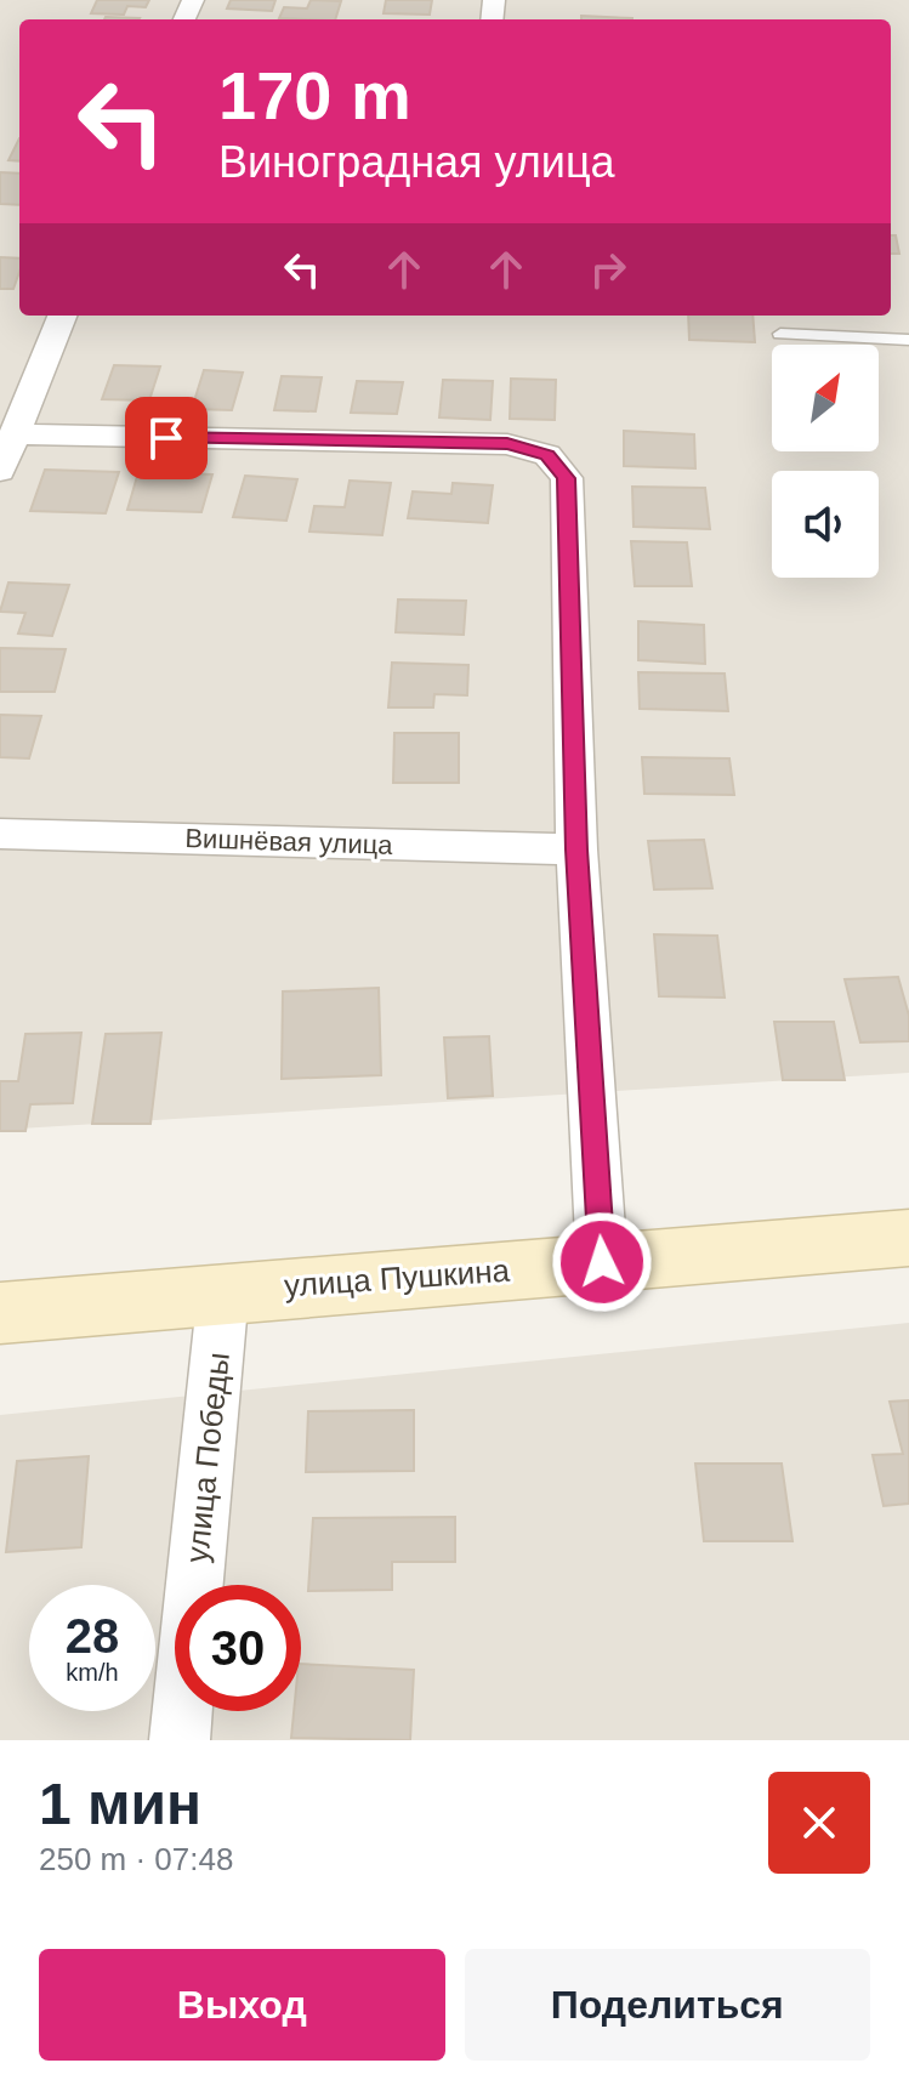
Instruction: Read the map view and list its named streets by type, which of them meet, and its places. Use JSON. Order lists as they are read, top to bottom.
{
  "streets": {
    "street": ["Вишнёвая улица", "улица Пушкина", "улица Победы"]
  },
  "crossings": [
    ["улица Пушкина", "улица Победы"]
  ],
  "north": "top right",
  "page": {
    "turn": ["170 m", "Виноградная улица"],
    "speed": "28 km/h",
    "limit": "30",
    "heading": ["1 мин", "250 m · 07:48"],
    "buttons": ["Выход", "Поделиться"]
  }
}
